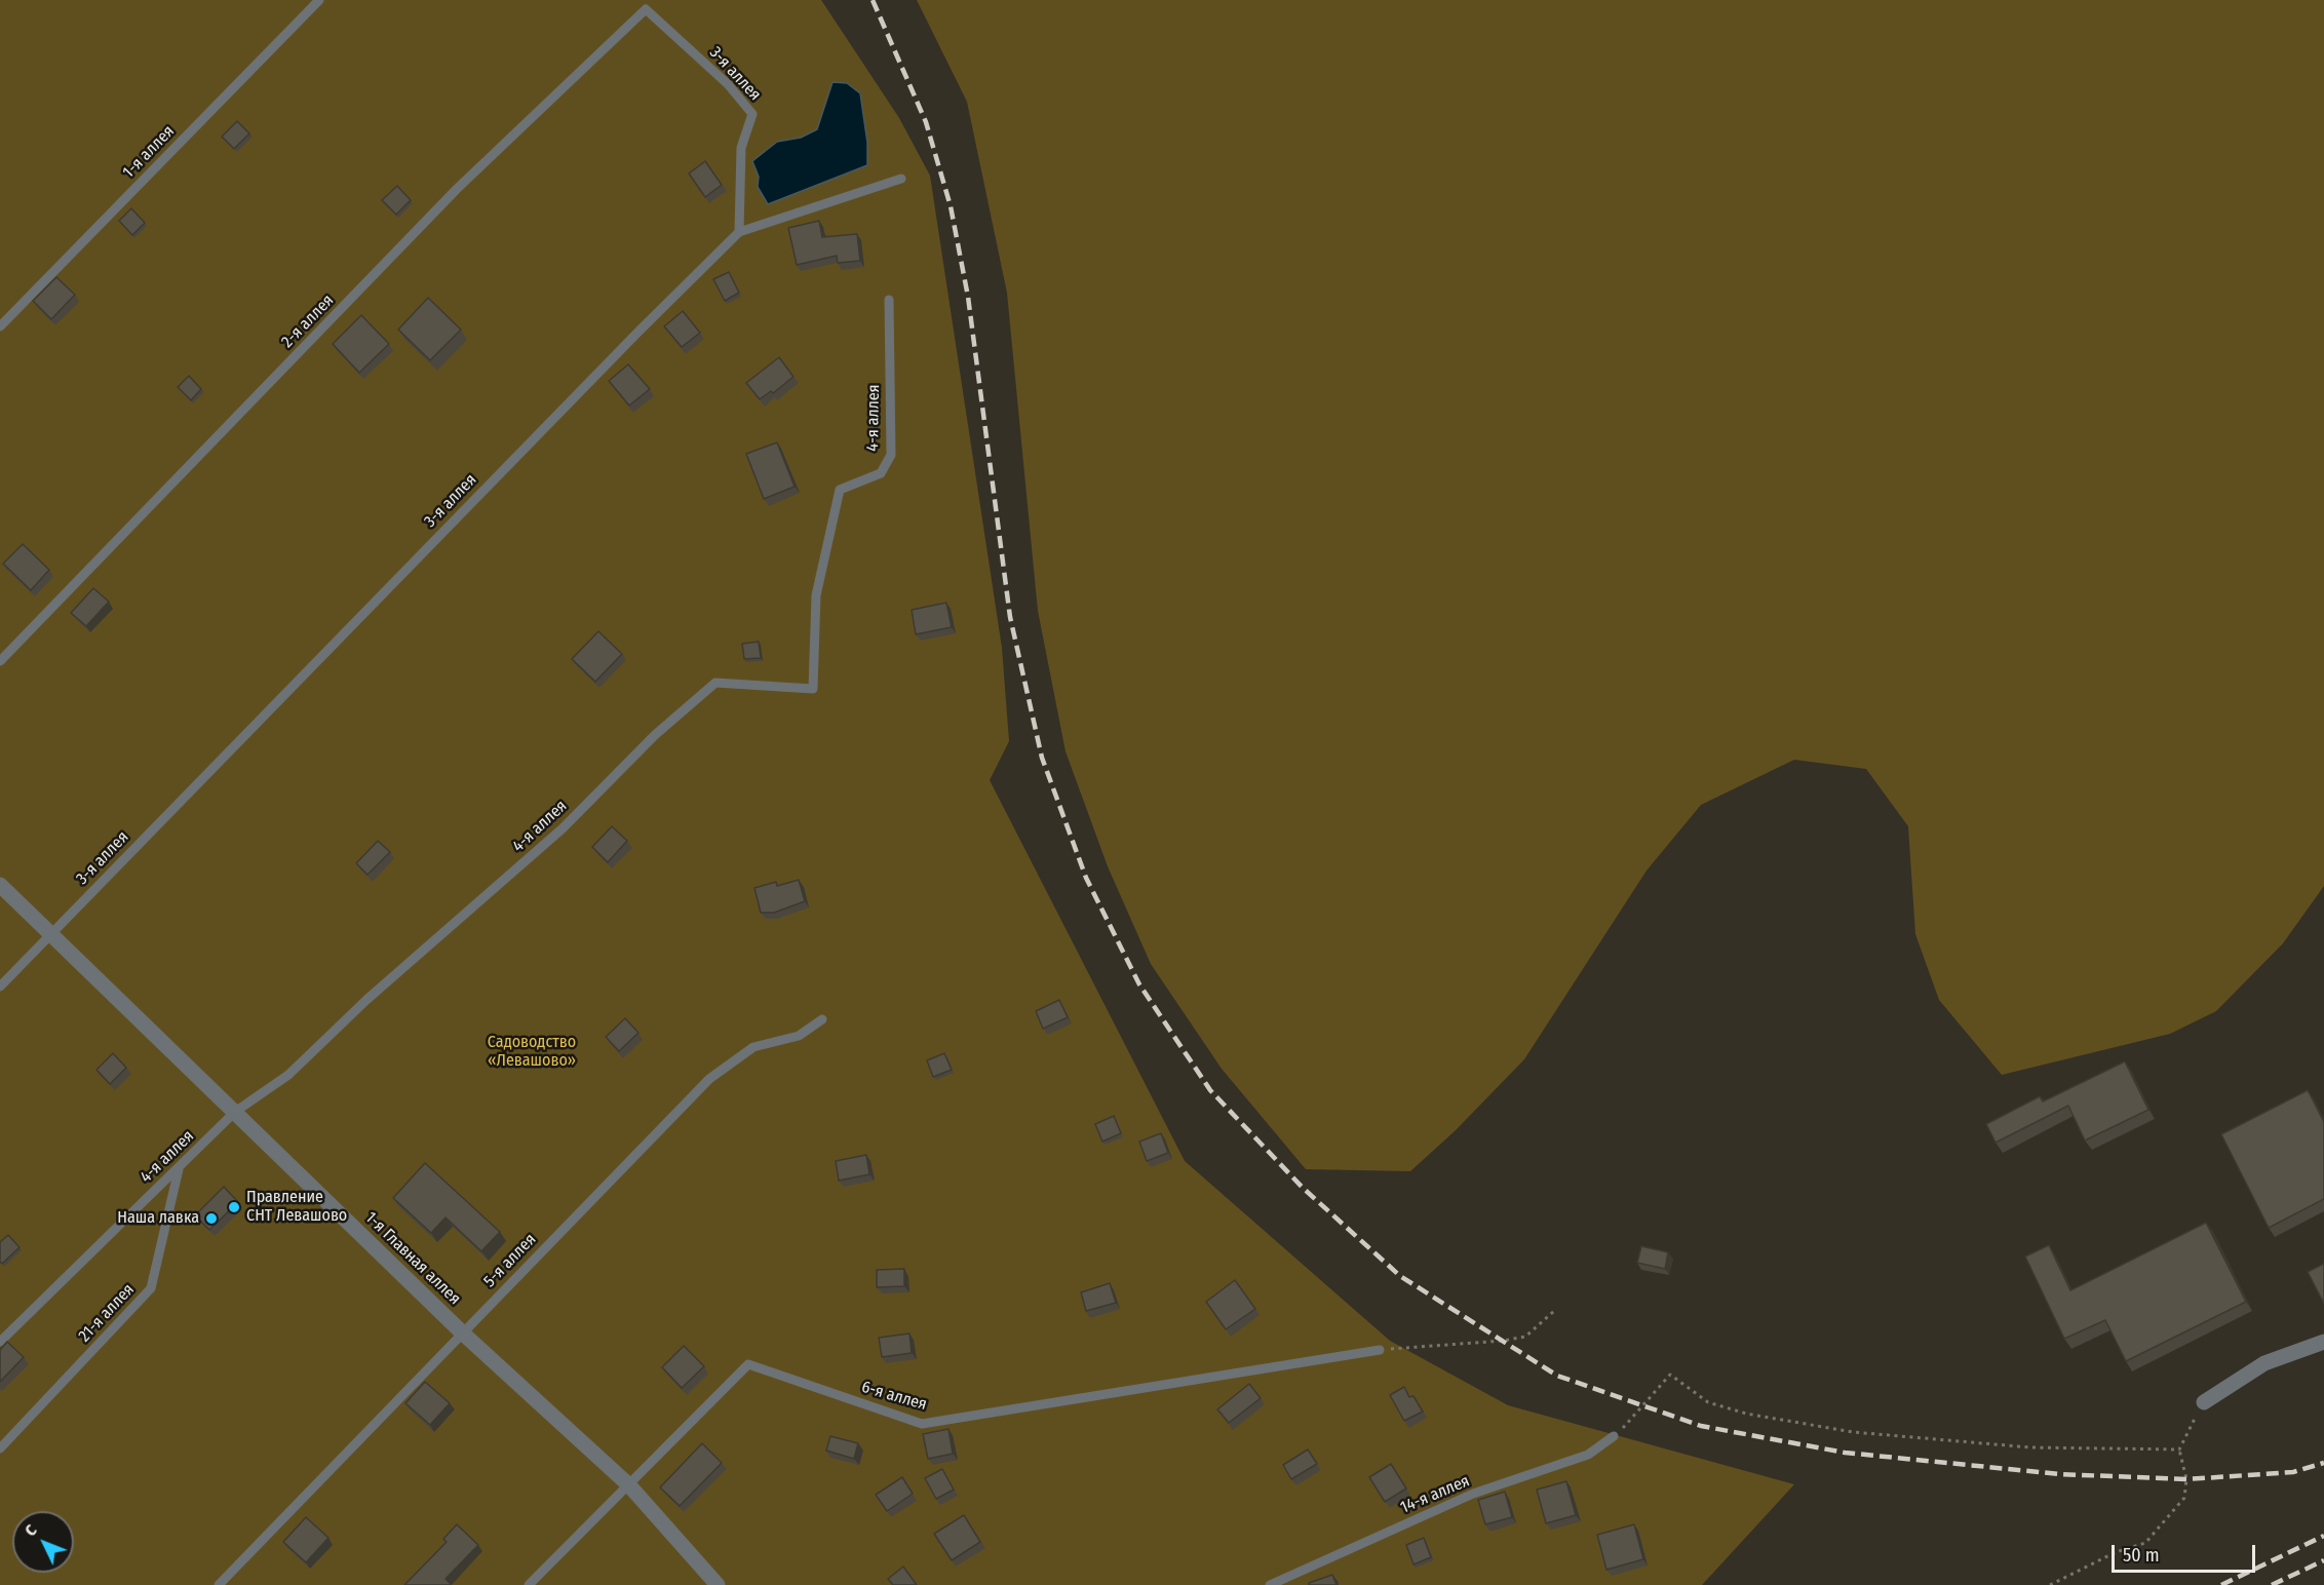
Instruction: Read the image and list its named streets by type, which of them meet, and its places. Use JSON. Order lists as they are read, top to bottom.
{
  "streets": {
    "street": ["1-я Главная аллея"],
    "lane": [
      "3-я аллея",
      "1-я аллея",
      "2-я аллея",
      "4-я аллея",
      "5-я аллея",
      "21-я аллея",
      "6-я аллея",
      "14-я аллея"
    ]
  },
  "crossings": [
    ["3-я аллея", "2-я аллея"],
    ["3-я аллея", "1-я Главная аллея"],
    ["4-я аллея", "1-я Главная аллея"],
    ["4-я аллея", "21-я аллея"],
    ["1-я Главная аллея", "5-я аллея"],
    ["1-я Главная аллея", "6-я аллея"]
  ],
  "parks": ["Садоводство «Левашово»"],
  "places": ["Правление СНТ Левашово", "Наша лавка"],
  "scale_bar": "50 m",
  "north": "top left"
}
